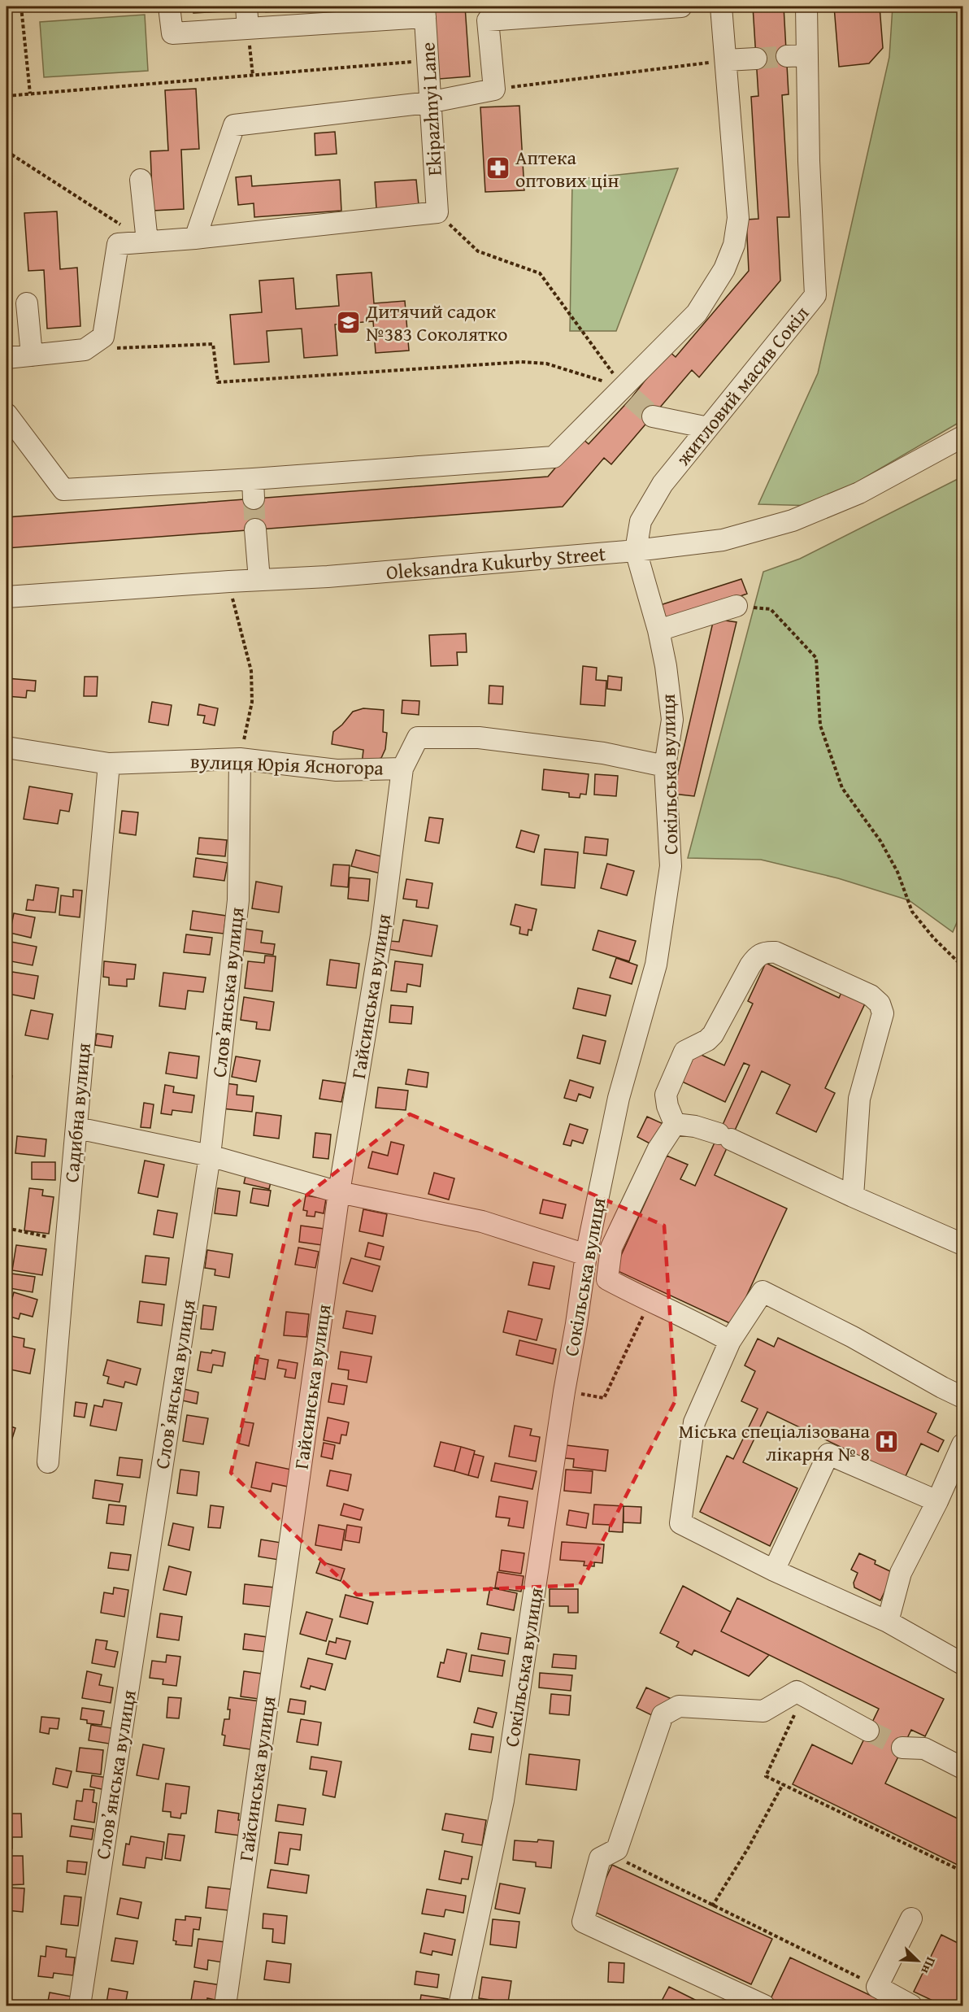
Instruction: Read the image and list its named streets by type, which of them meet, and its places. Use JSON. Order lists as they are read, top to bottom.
{
  "streets": {
    "street": [
      "Ekipazhnyi Lane",
      "житловий масив Сокіл",
      "Oleksandra Kukurby Street",
      "вулиця Юрія Ясногора",
      "Сокільська вулиця",
      "Словʼянська вулиця",
      "Гайсинська вулиця",
      "Садибна вулиця"
    ]
  },
  "crossings": [
    ["житловий масив Сокіл", "Oleksandra Kukurby Street"],
    ["житловий масив Сокіл", "Сокільська вулиця"],
    ["Oleksandra Kukurby Street", "Сокільська вулиця"],
    ["вулиця Юрія Ясногора", "Сокільська вулиця"],
    ["вулиця Юрія Ясногора", "Словʼянська вулиця"],
    ["вулиця Юрія Ясногора", "Гайсинська вулиця"],
    ["вулиця Юрія Ясногора", "Садибна вулиця"]
  ],
  "places": {
    "pharmacy": ["Аптека оптових цін"],
    "school or university": ["Дитячий садок №383 Соколятко"],
    "hospital": ["Міська спеціалізована лікарня № 8"]
  },
  "north": "bottom right"
}
